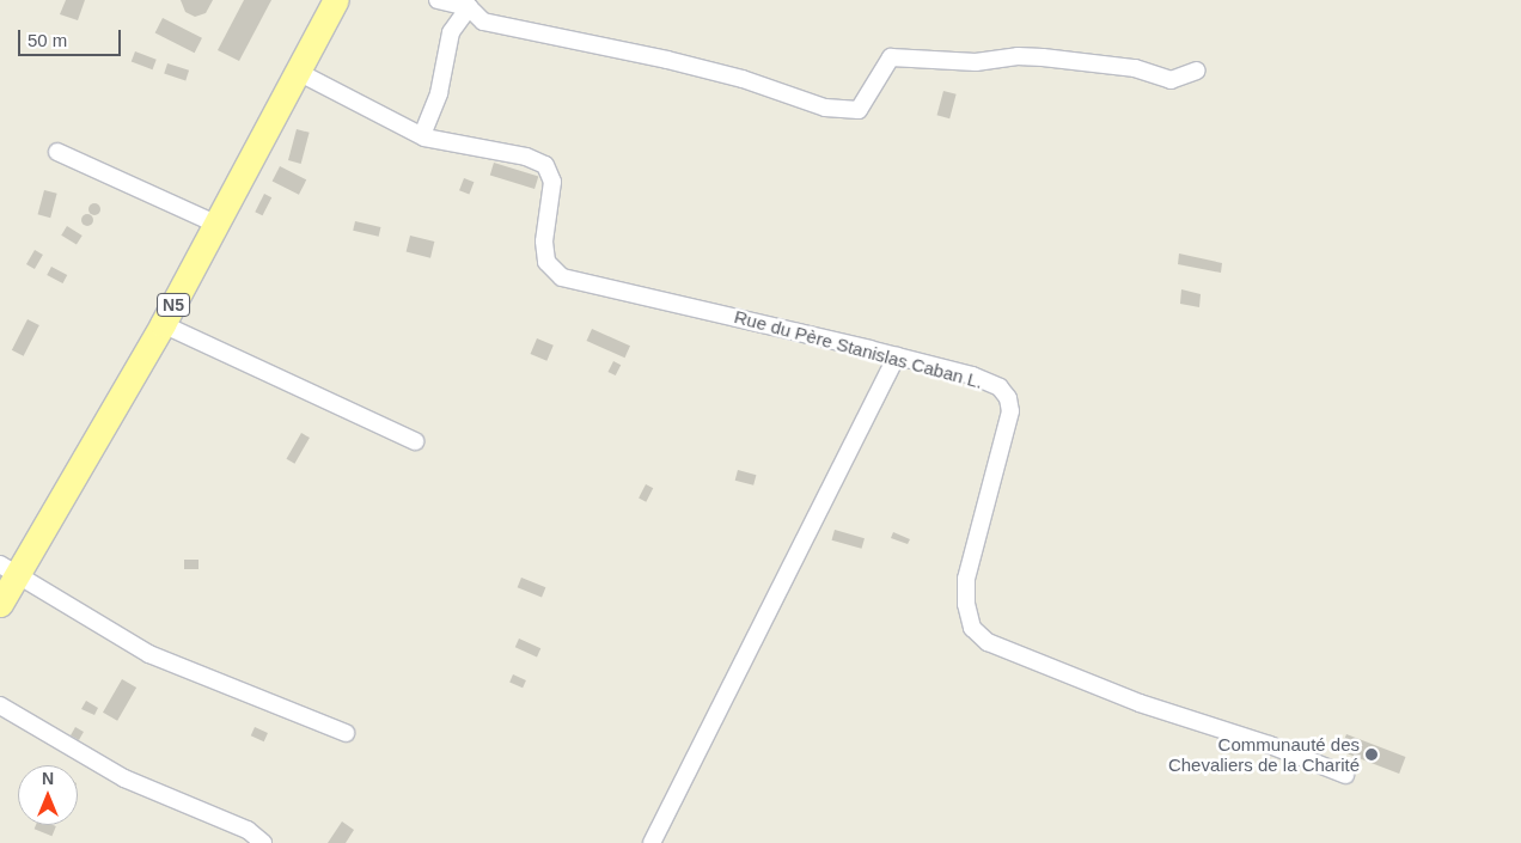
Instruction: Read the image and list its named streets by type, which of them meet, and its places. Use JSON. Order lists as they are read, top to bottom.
{
  "streets": {
    "main road": ["N5"],
    "street": ["Rue du Père Stanislas Caban L."]
  },
  "crossings": [
    ["N5", "Rue du Père Stanislas Caban L."]
  ],
  "places": ["Communauté des Chevaliers de la Charité"],
  "scale_bar": "50 m",
  "north": "top"
}
